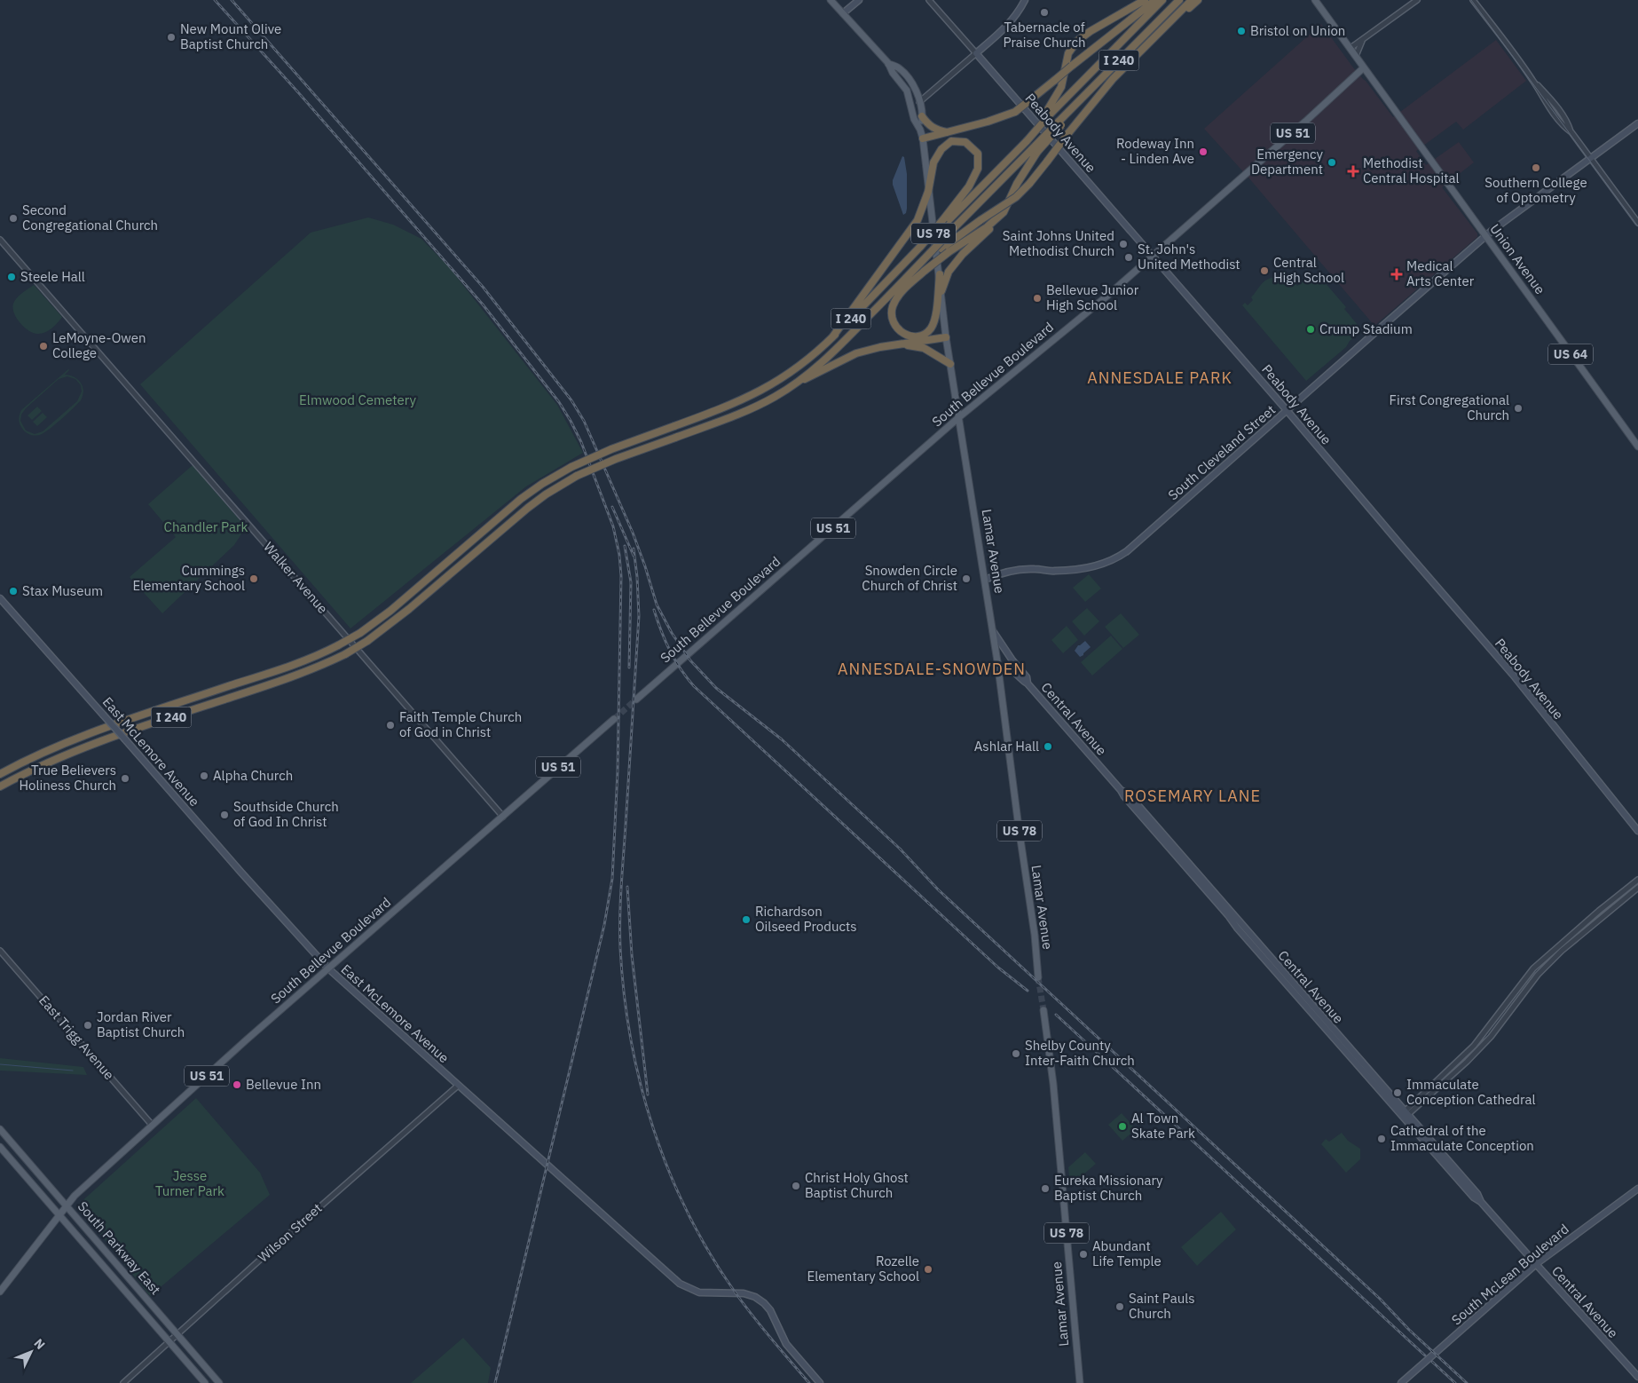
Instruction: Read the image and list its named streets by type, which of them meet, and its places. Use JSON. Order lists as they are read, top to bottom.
{
  "streets": {
    "highway": ["I 240"],
    "main road": [
      "Peabody Avenue",
      "US 51",
      "US 78",
      "Union Avenue",
      "US 64",
      "South Bellevue Boulevard",
      "South Cleveland Street",
      "Lamar Avenue",
      "Central Avenue",
      "East McLemore Avenue",
      "South Parkway East",
      "South McLean Boulevard"
    ],
    "street": ["Walker Avenue", "East Trigg Avenue", "Wilson Street"]
  },
  "crossings": [
    ["Peabody Avenue", "South Bellevue Boulevard"],
    ["Peabody Avenue", "South Cleveland Street"],
    ["US 51", "South Bellevue Boulevard"],
    ["US 51", "South Parkway East"],
    ["US 78", "Lamar Avenue"],
    ["Union Avenue", "South Bellevue Boulevard"],
    ["Union Avenue", "South Cleveland Street"],
    ["South Bellevue Boulevard", "Lamar Avenue"],
    ["South Bellevue Boulevard", "Walker Avenue"],
    ["South Bellevue Boulevard", "East McLemore Avenue"],
    ["South Bellevue Boulevard", "East Trigg Avenue"],
    ["South Bellevue Boulevard", "South Parkway East"],
    ["South Cleveland Street", "Lamar Avenue"],
    ["Lamar Avenue", "Central Avenue"],
    ["Central Avenue", "South McLean Boulevard"],
    ["East McLemore Avenue", "Wilson Street"],
    ["Wilson Street", "South Parkway East"]
  ],
  "districts": ["ANNESDALE PARK", "ANNESDALE-SNOWDEN", "ROSEMARY LANE"],
  "parks": ["Elmwood Cemetery", "Chandler Park", "Jesse Turner Park"],
  "places": {
    "other": [
      "Tabernacle of Praise Church",
      "Bristol on Union",
      "New Mount Olive Baptist Church",
      "Rodeway Inn - Linden Ave",
      "Emergency Department",
      "Southern College of Optometry",
      "Second Congregational Church",
      "Saint Johns United Methodist Church",
      "St. John's United Methodist",
      "Central High School",
      "Steele Hall",
      "Bellevue Junior High School",
      "Crump Stadium",
      "LeMoyne-Owen College",
      "First Congregational Church",
      "Cummings Elementary School",
      "Snowden Circle Church of Christ",
      "Stax Museum",
      "Faith Temple Church of God in Christ",
      "Ashlar Hall",
      "Alpha Church",
      "True Believers Holiness Church",
      "Southside Church of God In Christ",
      "Richardson Oilseed Products",
      "Jordan River Baptist Church",
      "Shelby County Inter-Faith Church",
      "Bellevue Inn",
      "Immaculate Conception Cathedral",
      "Al Town Skate Park",
      "Cathedral of the Immaculate Conception",
      "Christ Holy Ghost Baptist Church",
      "Eureka Missionary Baptist Church",
      "Abundant Life Temple",
      "Rozelle Elementary School",
      "Saint Pauls Church"
    ],
    "health": ["Methodist Central Hospital", "Medical Arts Center"]
  },
  "north": "top right"
}
